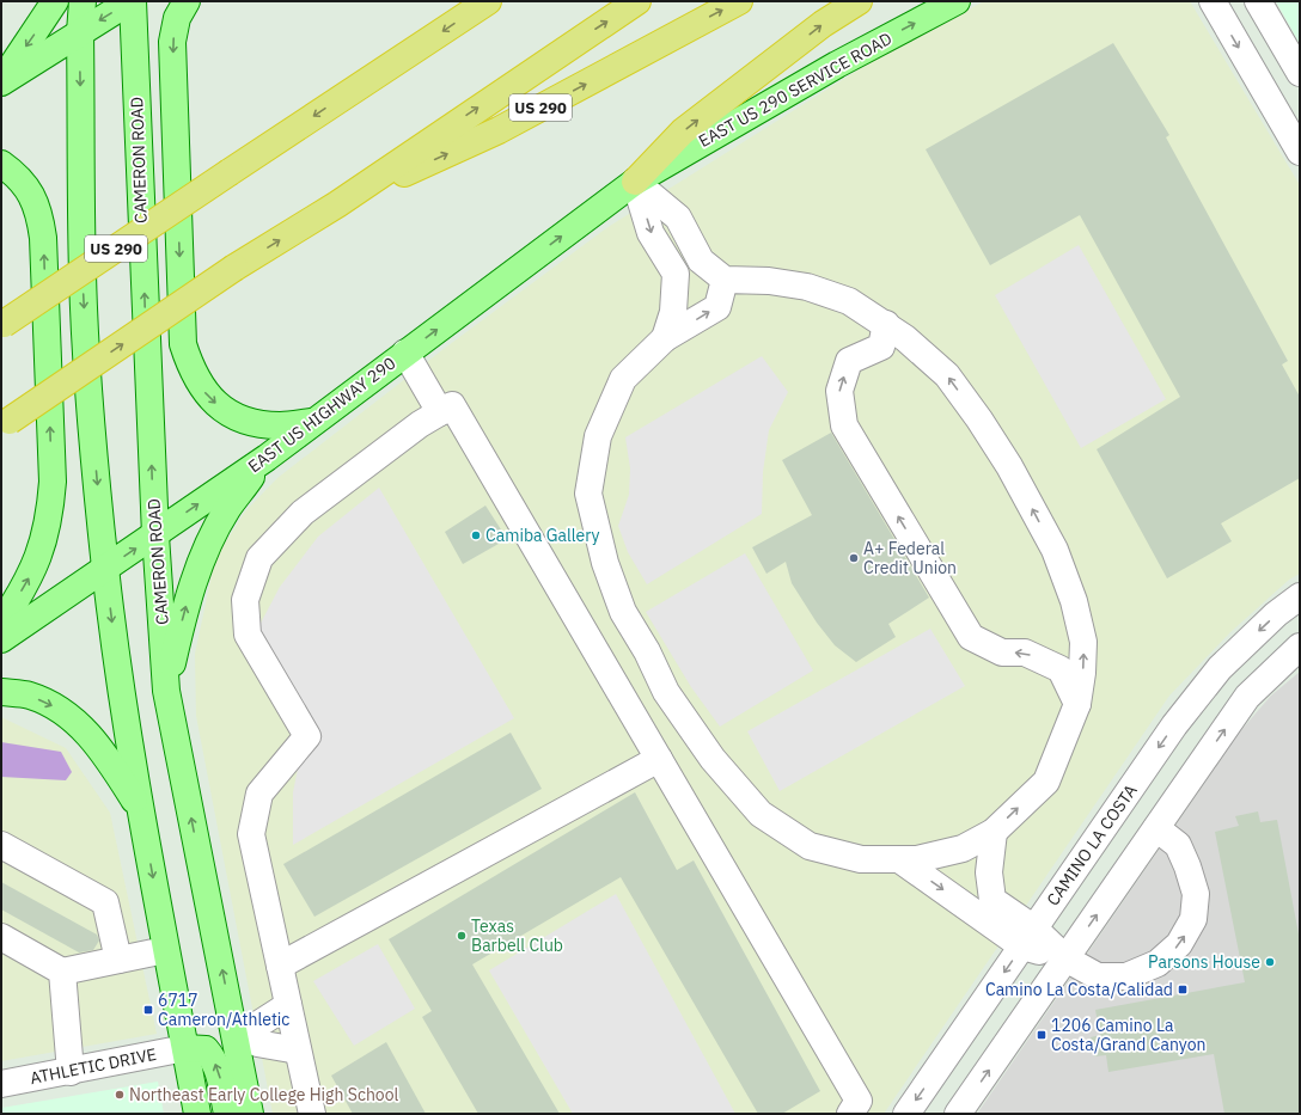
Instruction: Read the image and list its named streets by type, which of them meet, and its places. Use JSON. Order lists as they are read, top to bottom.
{
  "streets": {
    "highway": ["US 290"],
    "main road": ["EAST US 290 SERVICE ROAD", "CAMERON ROAD", "EAST US HIGHWAY 290"],
    "street": ["CAMINO LA COSTA", "ATHLETIC DRIVE"]
  },
  "crossings": [
    ["EAST US 290 SERVICE ROAD", "EAST US HIGHWAY 290"],
    ["CAMERON ROAD", "EAST US HIGHWAY 290"]
  ],
  "one_way": ["EAST US 290 SERVICE ROAD", "EAST US HIGHWAY 290"],
  "places": {
    "other": [
      "Camiba Gallery",
      "A+ Federal Credit Union",
      "Texas Barbell Club",
      "Parsons House",
      "Northeast Early College High School"
    ],
    "transit": ["Camino La Costa/Calidad", "6717 Cameron/Athletic", "1206 Camino La Costa/Grand Canyon"]
  }
}
